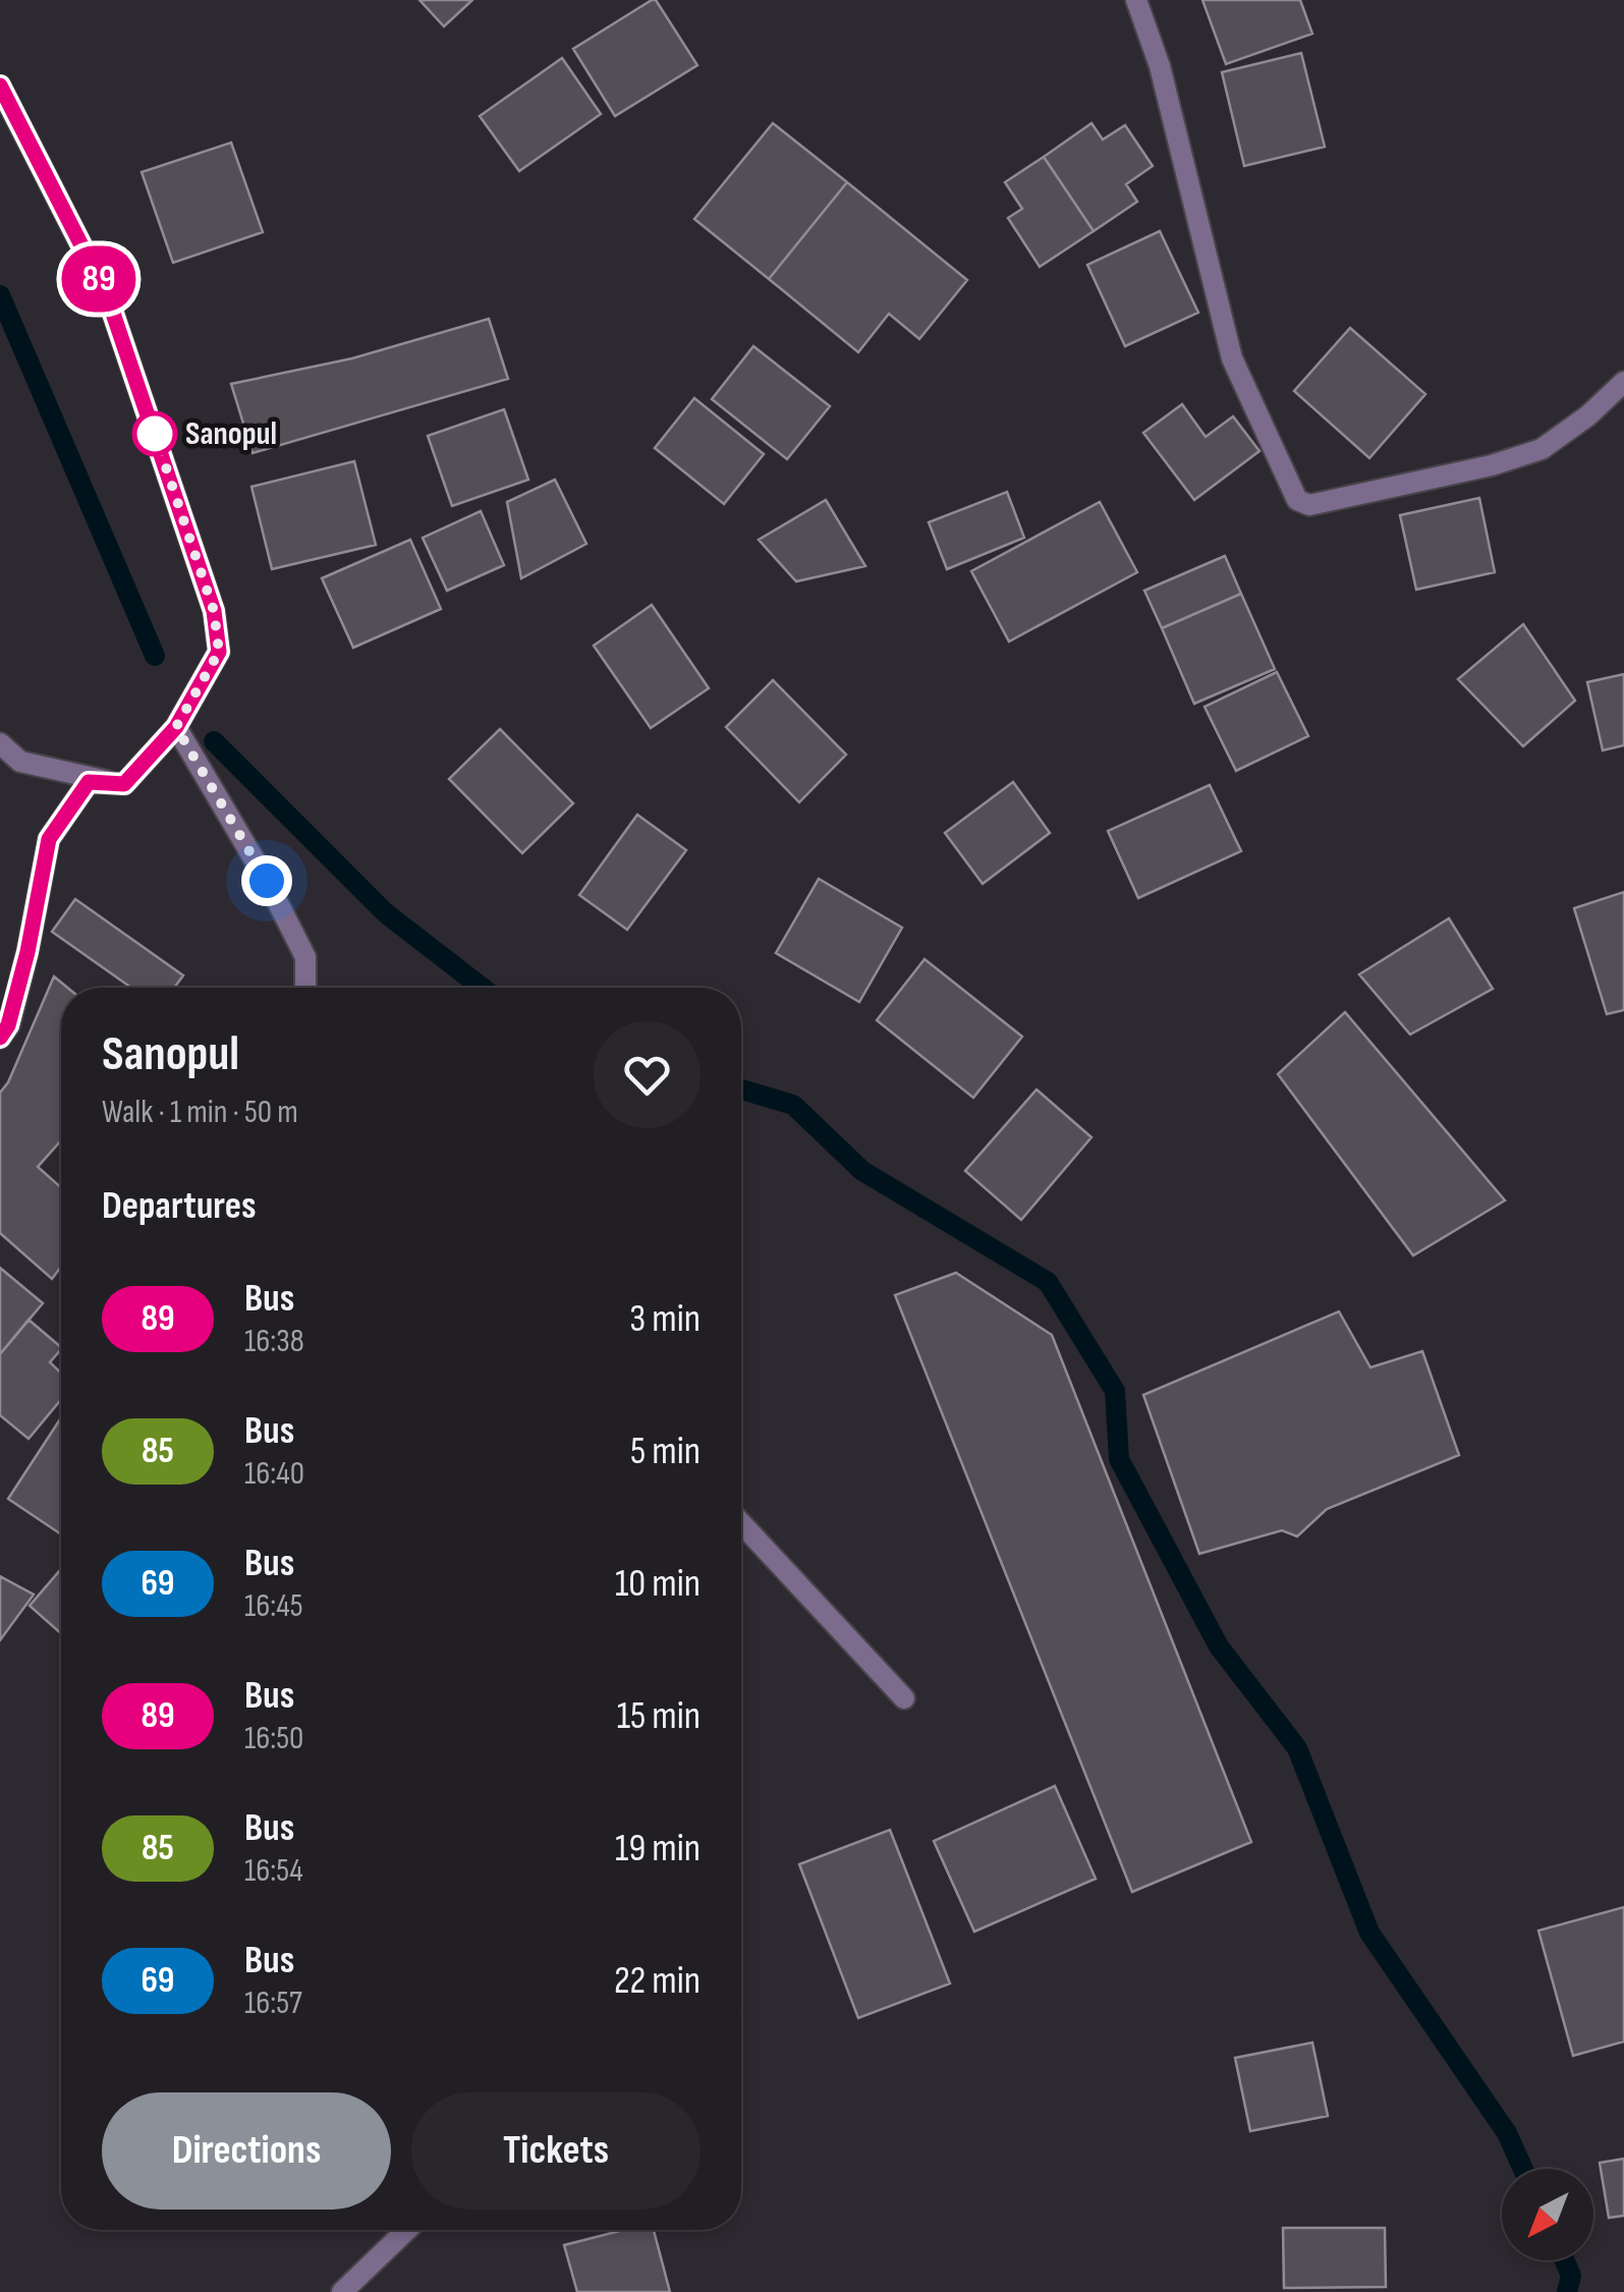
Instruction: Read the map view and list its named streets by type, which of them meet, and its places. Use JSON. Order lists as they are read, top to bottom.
{
  "places": ["Sanopul"],
  "lines": ["bus line 89"],
  "north": "bottom left",
  "page": {
    "on_map": "89",
    "heading": [
      ["Sanopul", "Walk · 1 min · 50 m"],
      "Departures"
    ],
    "list": [
      {
        "mark": "89",
        "name": "Bus",
        "note": "16:38",
        "value": "3 min"
      },
      {
        "mark": "85",
        "name": "Bus",
        "note": "16:40",
        "value": "5 min"
      },
      {
        "mark": "69",
        "name": "Bus",
        "note": "16:45",
        "value": "10 min"
      },
      {
        "mark": "89",
        "name": "Bus",
        "note": "16:50",
        "value": "15 min"
      },
      {
        "mark": "85",
        "name": "Bus",
        "note": "16:54",
        "value": "19 min"
      },
      {
        "mark": "69",
        "name": "Bus",
        "note": "16:57",
        "value": "22 min"
      }
    ],
    "buttons": ["Directions", "Tickets"]
  }
}
